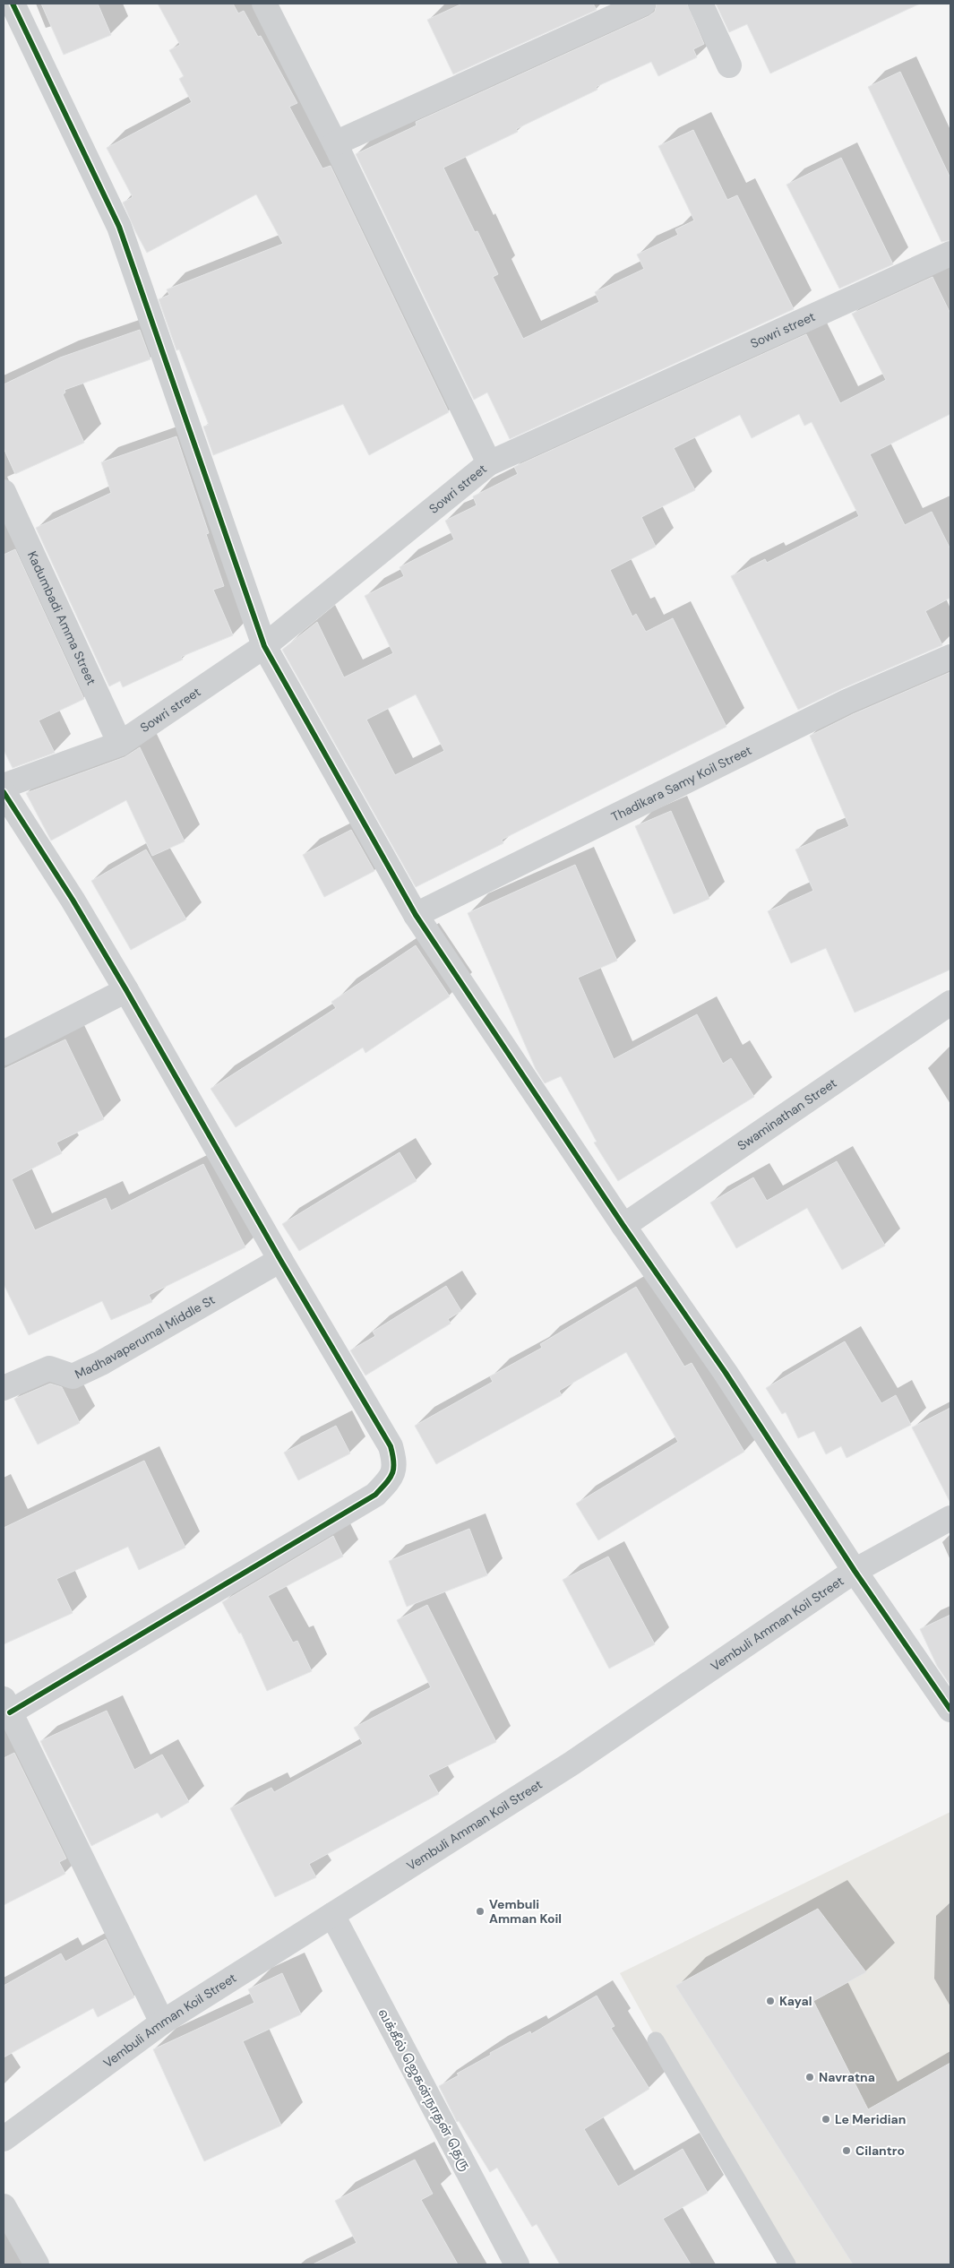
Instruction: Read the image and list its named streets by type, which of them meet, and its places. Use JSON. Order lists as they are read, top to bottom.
{
  "streets": {
    "street": [
      "Sowri street",
      "Kadumbadi Amma Street",
      "Thadikara Samy Koil Street",
      "Swaminathan Street",
      "Madhavaperumal Middle St",
      "Vembuli Amman Koil Street",
      "வக்கீல் ஜெகன்நாதன் தெரு"
    ]
  },
  "crossings": [
    ["Sowri street", "Kadumbadi Amma Street"],
    ["Vembuli Amman Koil Street", "வக்கீல் ஜெகன்நாதன் தெரு"]
  ],
  "places": [
    "Vembuli Amman Koil",
    "Kayal",
    "Navratna",
    "Le Meridian",
    "Cilantro"
  ]
}
